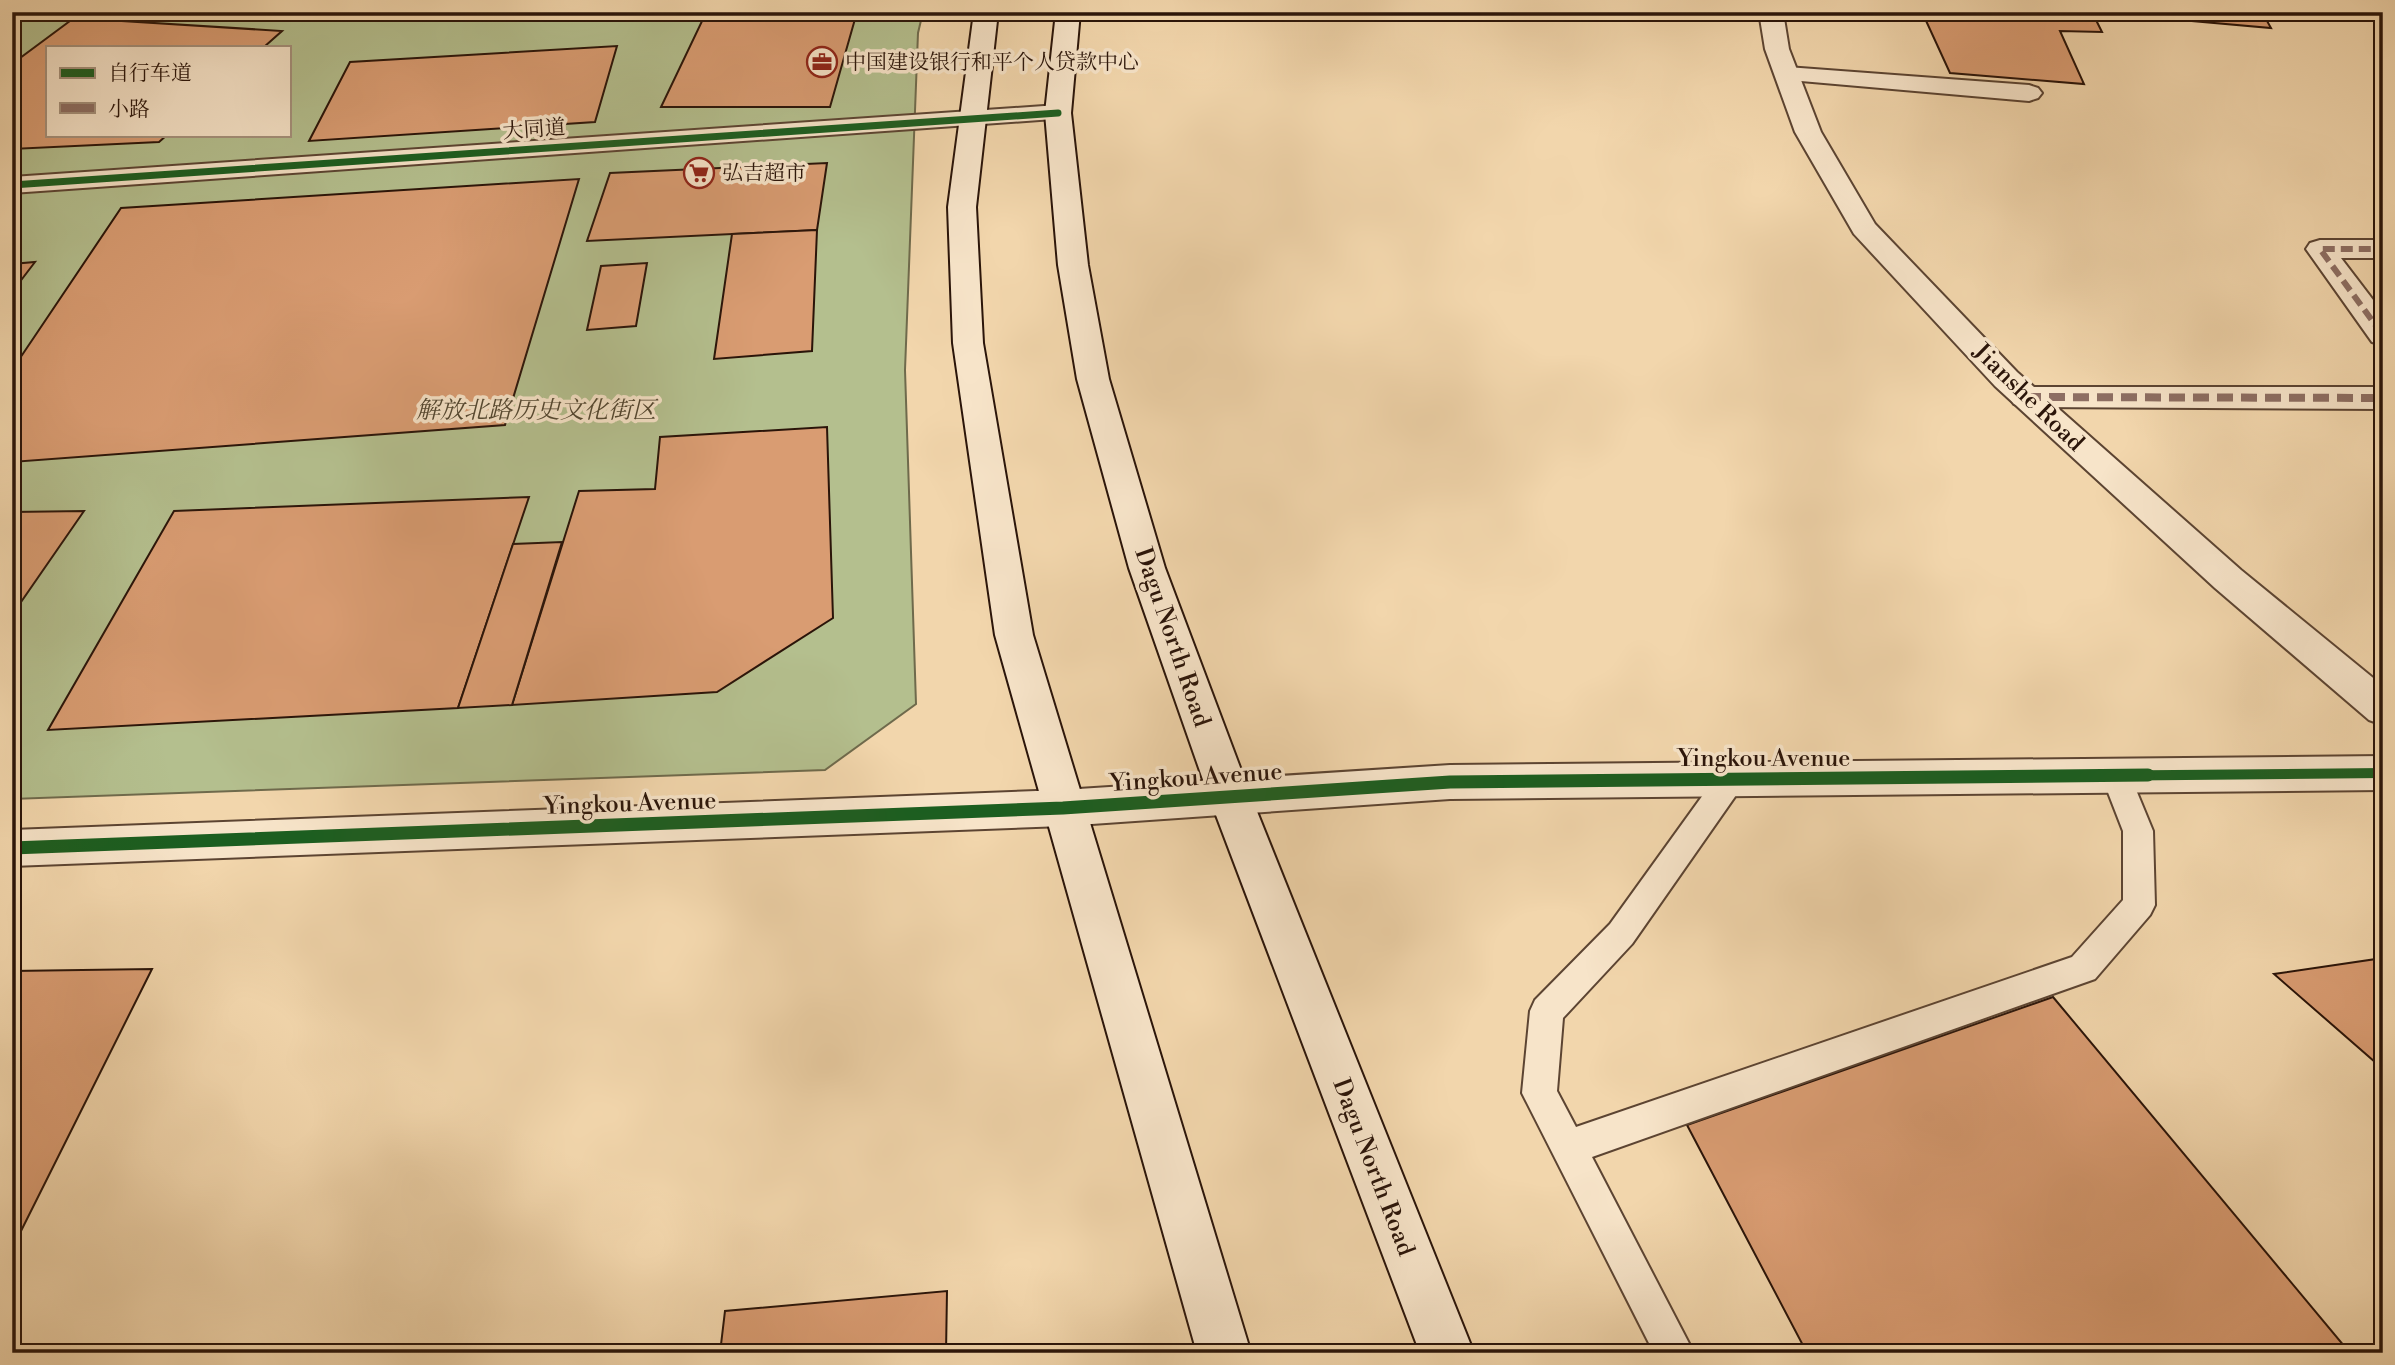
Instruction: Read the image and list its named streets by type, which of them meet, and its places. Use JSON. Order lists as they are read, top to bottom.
{
  "streets": {
    "street": [
      "大同道",
      "Jianshe Road",
      "Dagu North Road",
      "Yingkou Avenue"
    ]
  },
  "crossings": [
    ["大同道", "Dagu North Road"],
    ["Dagu North Road", "Yingkou Avenue"]
  ],
  "parks": ["解放北路历史文化街区"],
  "places": {
    "office": ["中国建设银行和平个人贷款中心"],
    "supermarket": ["弘吉超市"]
  },
  "legend": ["自行车道", "小路"]
}
